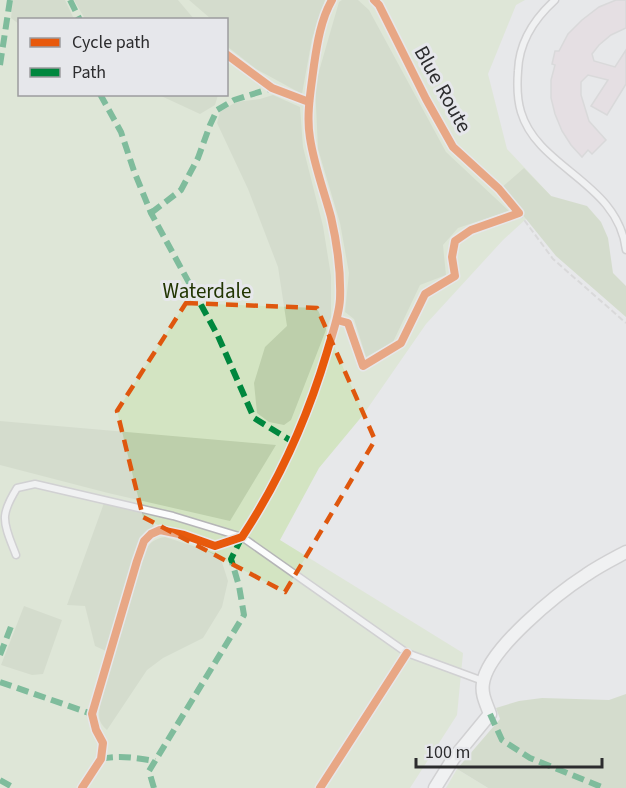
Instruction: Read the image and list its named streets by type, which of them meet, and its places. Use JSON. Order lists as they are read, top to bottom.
{
  "streets": {
    "cycle path": ["Blue Route"]
  },
  "parks": ["Waterdale"],
  "legend": ["Cycle path", "Path"],
  "scale_bar": "100 m"
}
